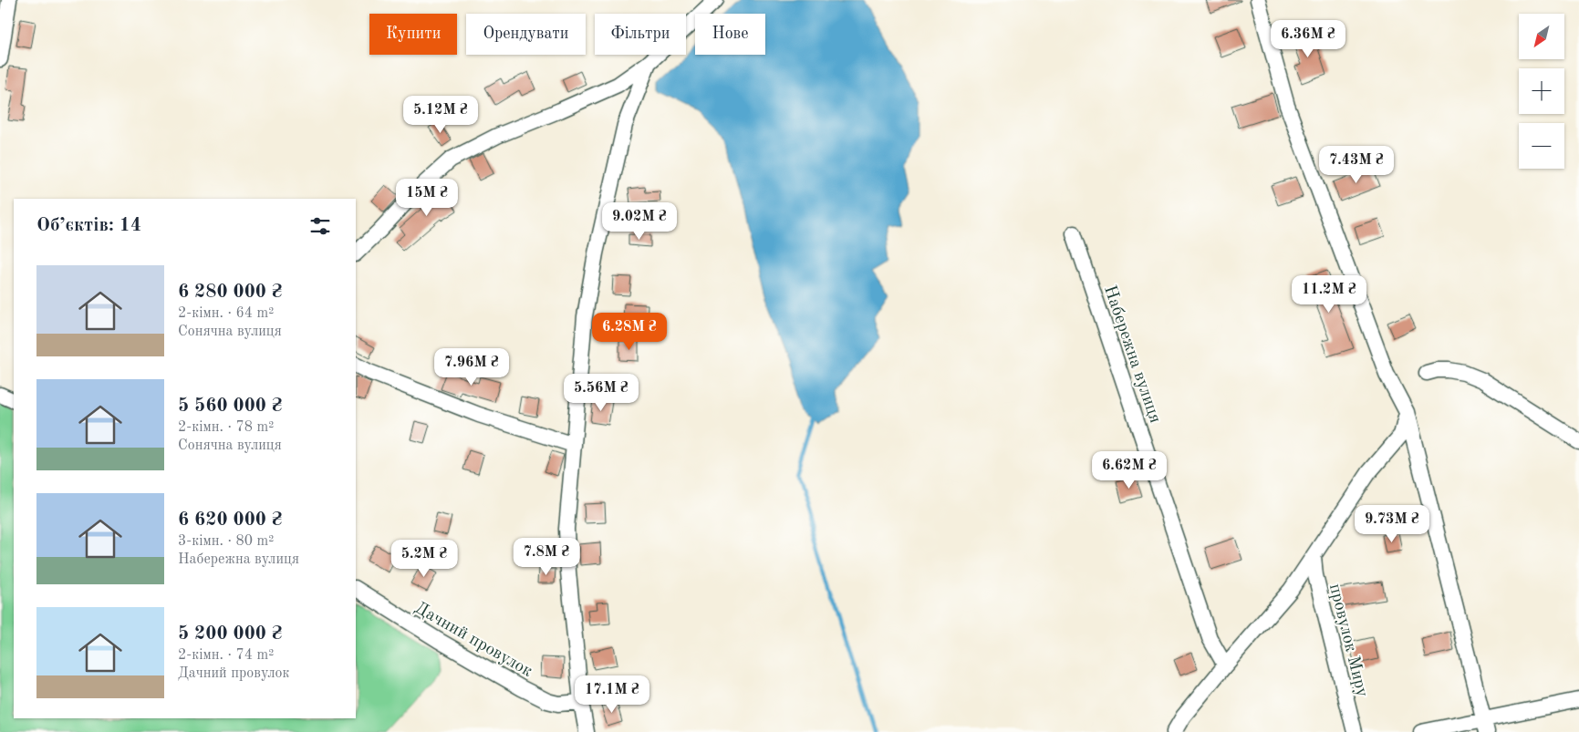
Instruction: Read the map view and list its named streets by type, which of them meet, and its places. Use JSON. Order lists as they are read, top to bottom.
{
  "streets": {
    "street": ["Набережна вулиця", "Дачний провулок", "провулок Миру"]
  },
  "north": "bottom left",
  "page": {
    "map_buttons": ["+", "−"],
    "chip": [
      "Купити",
      "Орендувати",
      "Фільтри",
      "Нове"
    ],
    "price": [
      "6.36M ₴",
      "5.12M ₴",
      "7.43M ₴",
      "15M ₴",
      "9.02M ₴",
      "11.2M ₴",
      "6.28M ₴",
      "7.96M ₴",
      "5.56M ₴",
      "6.62M ₴",
      "9.73M ₴",
      "7.8M ₴",
      "5.2M ₴",
      "17.1M ₴"
    ],
    "heading": "Об’єктів: 14",
    "list": [
      {
        "name": "6 280 000 ₴",
        "note": "2-кімн. · 64 m² · Сонячна вулиця"
      },
      {
        "name": "5 560 000 ₴",
        "note": "2-кімн. · 78 m² · Сонячна вулиця"
      },
      {
        "name": "6 620 000 ₴",
        "note": "3-кімн. · 80 m² · Набережна вулиця"
      },
      {
        "name": "5 200 000 ₴",
        "note": "2-кімн. · 74 m² · Дачний провулок"
      }
    ]
  }
}
